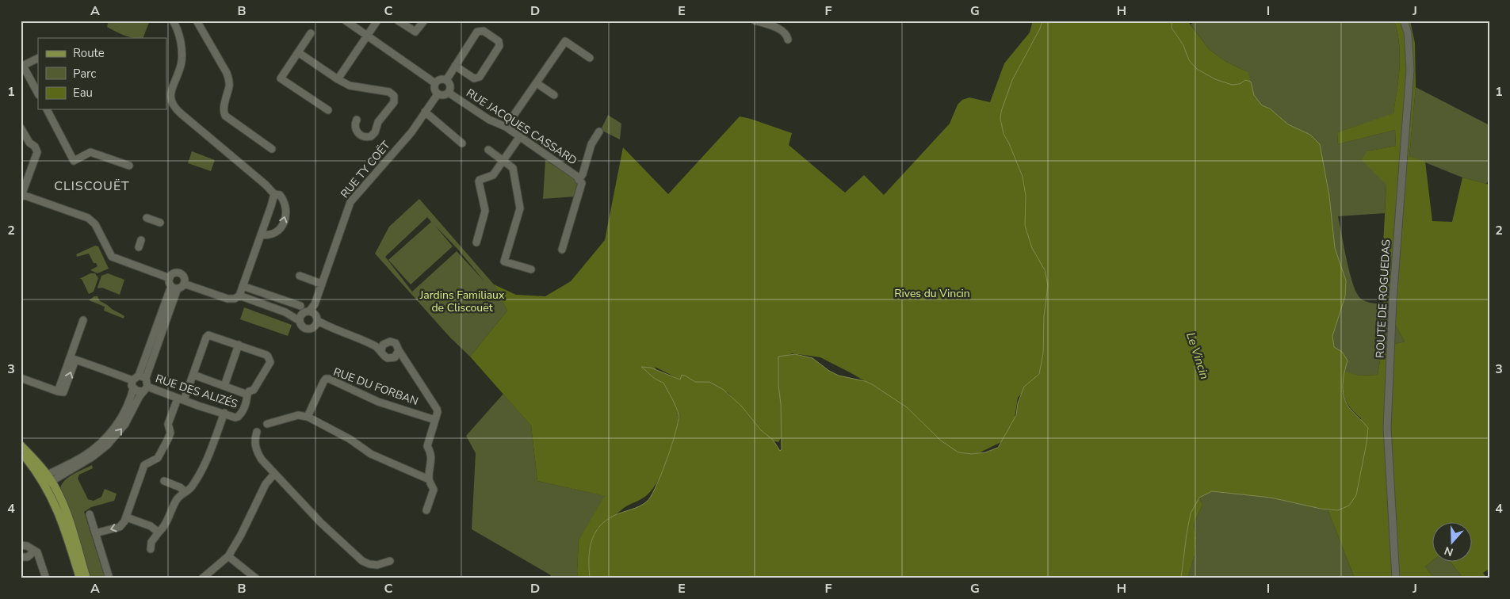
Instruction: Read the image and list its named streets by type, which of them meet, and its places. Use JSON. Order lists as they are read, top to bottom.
{
  "streets": {
    "street": [
      "RUE JACQUES CASSARD",
      "RUE TY COËT",
      "ROUTE DE ROGUEDAS",
      "RUE DU FORBAN",
      "RUE DES ALIZÉS"
    ]
  },
  "crossings": [
    ["RUE JACQUES CASSARD", "RUE TY COËT"]
  ],
  "districts": ["CLISCOUËT"],
  "water": ["Le Vincin"],
  "parks": ["Rives du Vincin", "Jardins Familiaux de Cliscouët"],
  "legend": ["Route", "Parc", "Eau"],
  "north": "bottom",
  "grid": {
    "columns": [
      "A",
      "B",
      "C",
      "D",
      "E",
      "F",
      "G",
      "H",
      "I",
      "J"
    ],
    "rows": [
      "1",
      "2",
      "3",
      "4"
    ]
  }
}
